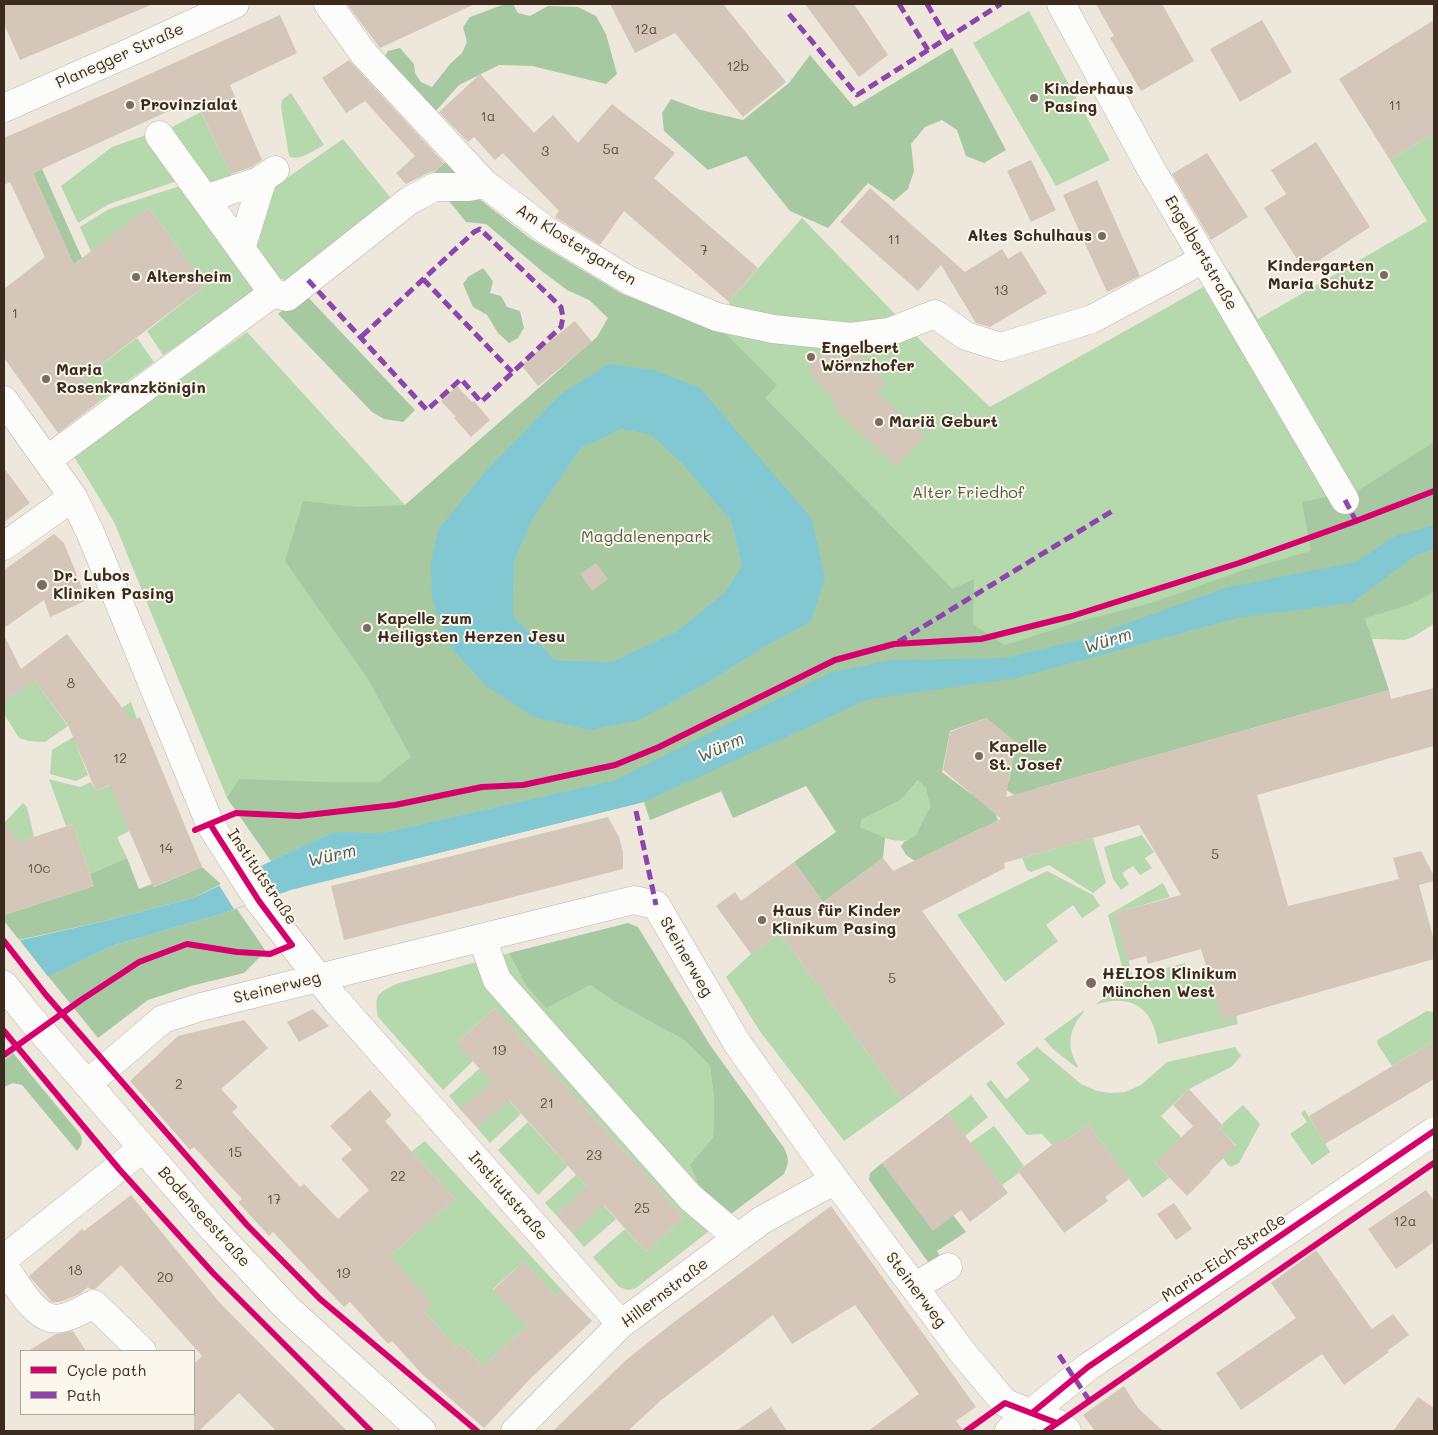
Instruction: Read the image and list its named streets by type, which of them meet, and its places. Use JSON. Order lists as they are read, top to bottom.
{
  "streets": {
    "street": [
      "Planegger Straße",
      "Am Klostergarten",
      "Engelbertstraße",
      "Institutstraße",
      "Steinerweg",
      "Bodenseestraße",
      "Maria-Eich-Straße",
      "Hillernstraße"
    ]
  },
  "crossings": [
    ["Am Klostergarten", "Engelbertstraße"],
    ["Institutstraße", "Steinerweg"],
    ["Institutstraße", "Hillernstraße"],
    ["Steinerweg", "Bodenseestraße"],
    ["Steinerweg", "Maria-Eich-Straße"],
    ["Steinerweg", "Hillernstraße"]
  ],
  "water": ["Würm"],
  "parks": ["Alter Friedhof", "Magdalenenpark"],
  "places": [
    "Kinderhaus Pasing",
    "Provinzialat",
    "Altes Schulhaus",
    "Kindergarten Maria Schutz",
    "Altersheim",
    "Engelbert Wörnzhofer",
    "Maria Rosenkranzkönigin",
    "Mariä Geburt",
    "Dr. Lubos Kliniken Pasing",
    "Kapelle zum Heiligsten Herzen Jesu",
    "Kapelle St. Josef",
    "Haus für Kinder Klinikum Pasing",
    "HELIOS Klinikum München West"
  ],
  "house_numbers": [
    "12a",
    "12b",
    "11",
    "1a",
    "5a",
    "3",
    "11",
    "7",
    "13",
    "1",
    "8",
    "12",
    "14",
    "5",
    "10c",
    "5",
    "19",
    "2",
    "21",
    "15",
    "23",
    "22",
    "17",
    "25",
    "12a",
    "18",
    "19",
    "20"
  ],
  "legend": ["Cycle path", "Path"]
}
